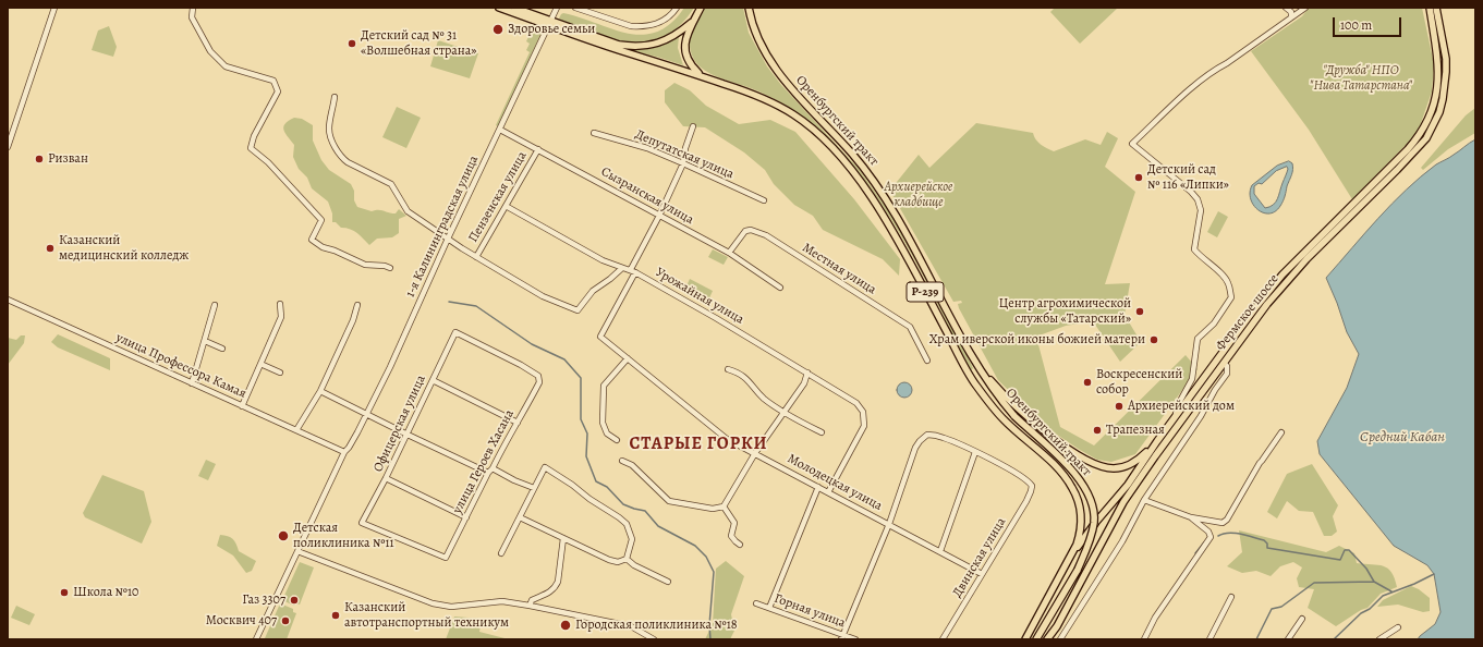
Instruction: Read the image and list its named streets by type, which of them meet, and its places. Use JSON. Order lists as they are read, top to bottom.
{
  "streets": {
    "main road": ["Оренбургский тракт", "Р-239", "Фермское шоссе"],
    "street": [
      "Депутатская улица",
      "Сызранская улица",
      "Пензенская улица",
      "1-я Калининградская улица",
      "Местная улица",
      "Урожайная улица",
      "улица Профессора Камая",
      "Офицерская улица",
      "улица Героев Хасана",
      "Молодецкая улица",
      "Двинская улица",
      "Горная улица"
    ]
  },
  "crossings": [
    ["Оренбургский тракт", "1-я Калининградская улица"],
    ["Оренбургский тракт", "Фермское шоссе"],
    ["Сызранская улица", "Пензенская улица"],
    ["Сызранская улица", "1-я Калининградская улица"],
    ["Сызранская улица", "Местная улица"],
    ["Пензенская улица", "Урожайная улица"],
    ["1-я Калининградская улица", "улица Профессора Камая"],
    ["Урожайная улица", "Молодецкая улица"],
    ["Офицерская улица", "улица Героев Хасана"],
    ["Молодецкая улица", "Двинская улица"]
  ],
  "districts": ["СТАРЫЕ ГОРКИ"],
  "water": ["Средний Кабан"],
  "parks": ["\"Дружба\" НПО \"Нива Татарстана\"", "Архиерейское кладбище"],
  "places": [
    "Здоровье семьи",
    "Детский сад № 31 «Волшебная страна»",
    "Ризван",
    "Детский сад № 116 «Липки»",
    "Казанский медицинский колледж",
    "Центр агрохимической службы «Татарский»",
    "Храм иверской иконы божией матери",
    "Воскресенский собор",
    "Архиерейский дом",
    "Трапезная",
    "Детская поликлиника №11",
    "Школа №10",
    "Газ 3307",
    "Казанский автотранспортный техникум",
    "Москвич 407",
    "Городская поликлиника №18"
  ],
  "scale_bar": "100 m"
}
